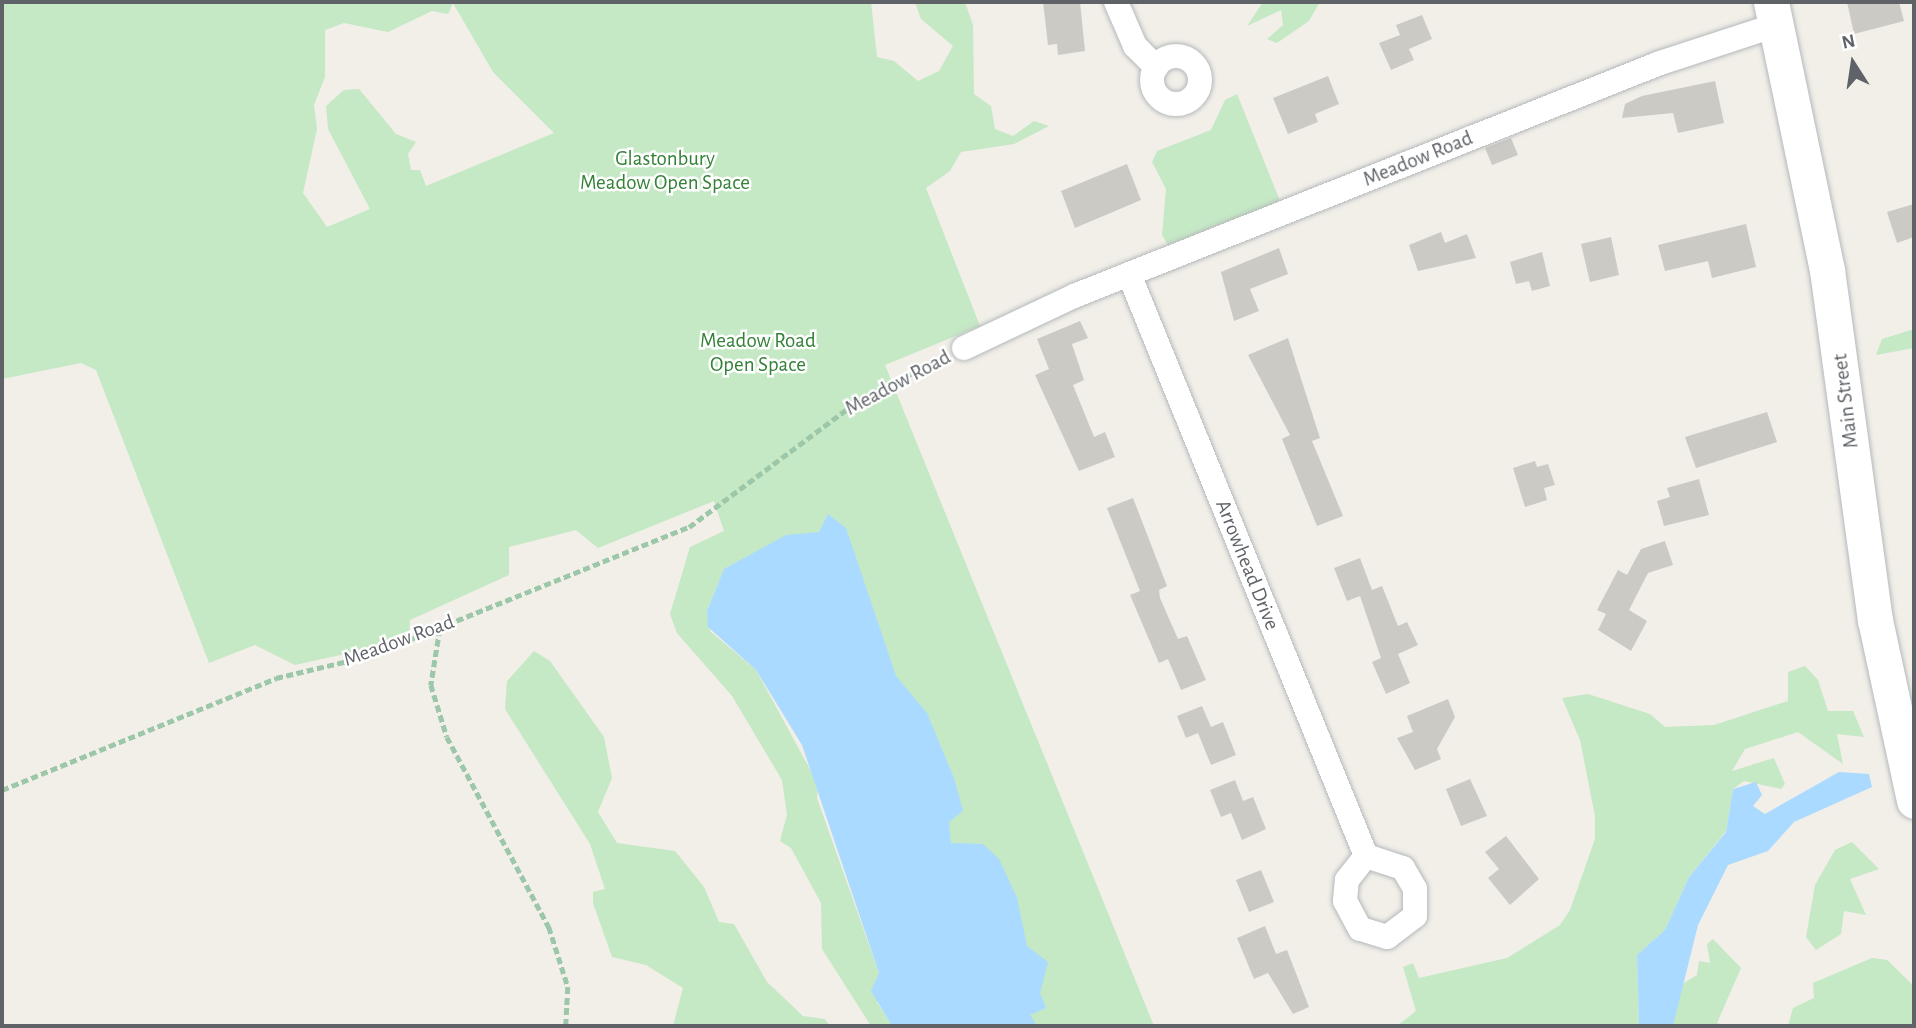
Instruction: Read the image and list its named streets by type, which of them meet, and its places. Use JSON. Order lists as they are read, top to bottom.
{
  "streets": {
    "main road": ["Main Street"],
    "street": ["Meadow Road", "Arrowhead Drive"]
  },
  "crossings": [
    ["Meadow Road", "Main Street"],
    ["Meadow Road", "Arrowhead Drive"]
  ],
  "parks": ["Glastonbury Meadow Open Space", "Meadow Road Open Space"],
  "north": "top"
}
